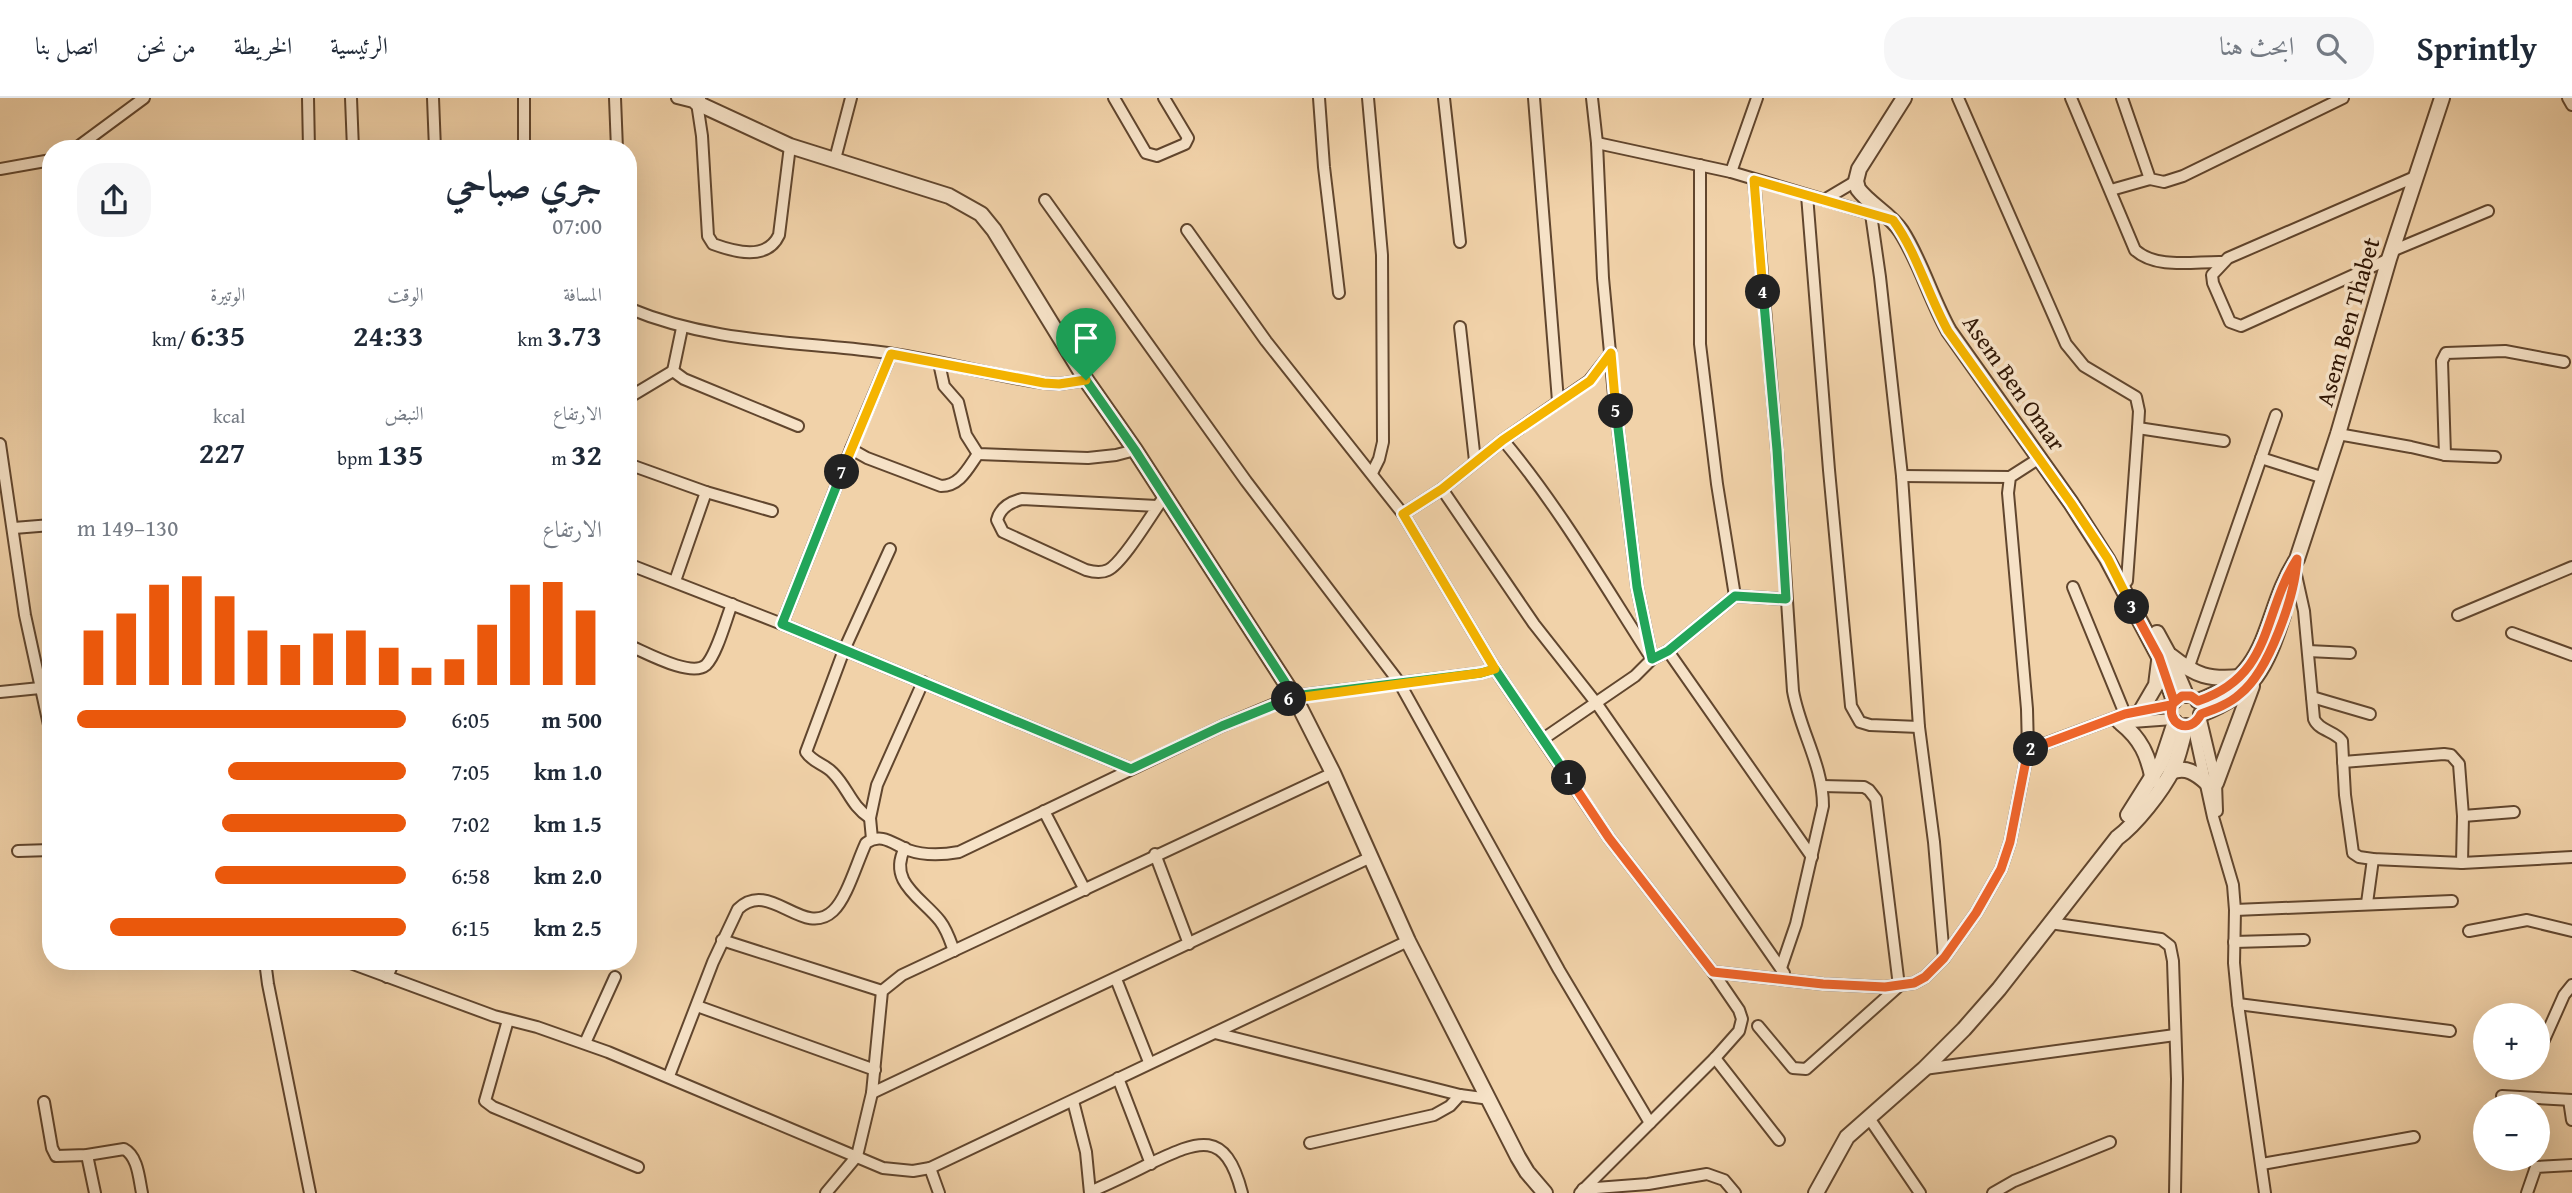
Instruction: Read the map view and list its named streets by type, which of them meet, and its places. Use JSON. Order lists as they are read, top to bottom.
{
  "streets": {
    "street": ["Asem Ben Thabet", "Asem Ben Omar"]
  },
  "page": {
    "header": "Sprintly",
    "search": "ابحث هنا",
    "nav": [
      "الرئيسية",
      "الخريطة",
      "من نحن",
      "اتصل بنا"
    ],
    "heading": ["جري صباحي", "07:00"],
    "stats": [
      ["المسافة", "3.73 km"],
      ["الوقت", "24:33"],
      ["الوتيرة", "6:35 /km"],
      ["الارتفاع", "32 m"],
      ["النبض", "135 bpm"],
      ["kcal", "227"]
    ],
    "pins": [
      "4",
      "5",
      "7",
      "3",
      "6",
      "2",
      "1"
    ],
    "chart": ["الارتفاع", "130–149 m"],
    "list": [
      {
        "name": "500 m",
        "note": "6:05"
      },
      {
        "name": "1.0 km",
        "note": "7:05"
      },
      {
        "name": "1.5 km",
        "note": "7:02"
      },
      {
        "name": "2.0 km",
        "note": "6:58"
      },
      {
        "name": "2.5 km",
        "note": "6:15"
      }
    ],
    "map_buttons": ["+", "−"]
  }
}
